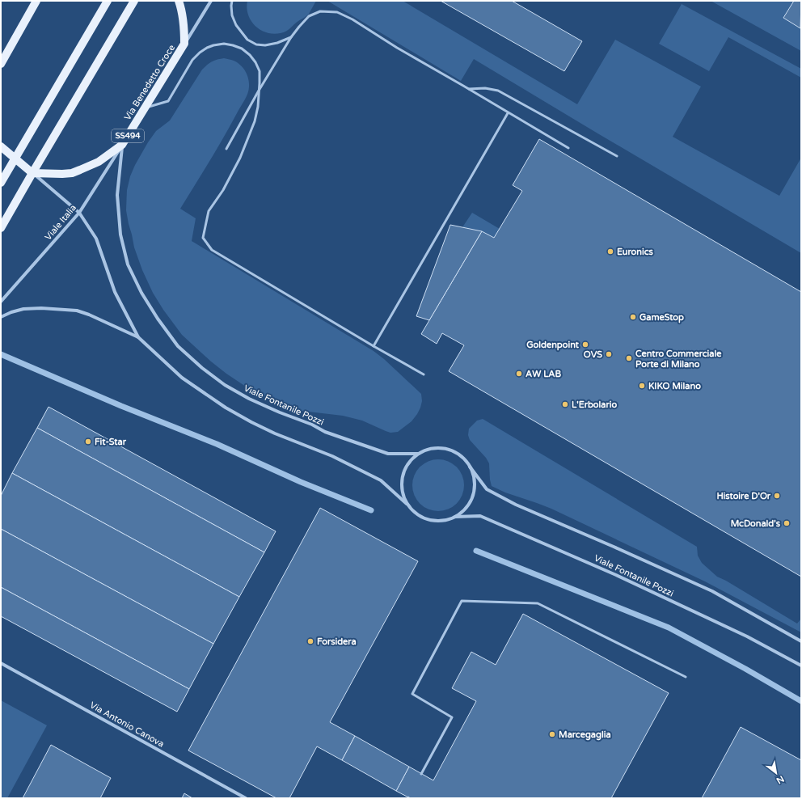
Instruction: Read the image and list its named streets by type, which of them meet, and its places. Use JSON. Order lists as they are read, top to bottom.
{
  "streets": {
    "main road": ["Via Benedetto Croce", "SS494"],
    "street": ["Viale Italia", "Viale Fontanile Pozzi", "Via Antonio Canova"]
  },
  "crossings": [
    ["Via Benedetto Croce", "Viale Italia"],
    ["Via Benedetto Croce", "Viale Fontanile Pozzi"],
    ["Viale Italia", "Viale Fontanile Pozzi"]
  ],
  "places": [
    "Euronics",
    "GameStop",
    "Goldenpoint",
    "OVS",
    "Centro Commerciale Porte di Milano",
    "AW LAB",
    "KIKO Milano",
    "L'Erbolario",
    "Fit-Star",
    "Histoire D'Or",
    "McDonald's",
    "Forsidera",
    "Marcegaglia"
  ],
  "north": "bottom right"
}
